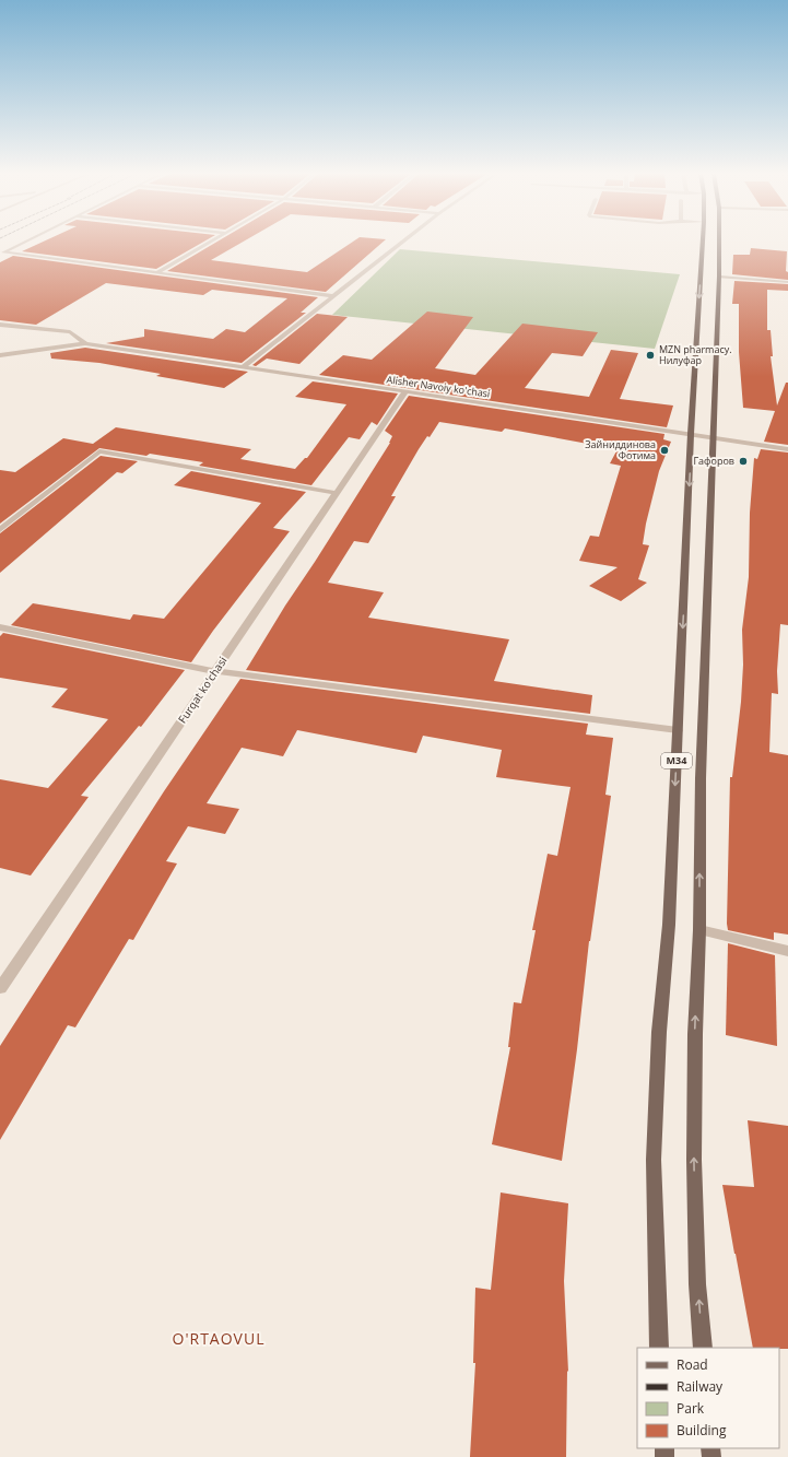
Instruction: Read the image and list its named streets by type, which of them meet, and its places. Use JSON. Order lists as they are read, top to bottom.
{
  "streets": {
    "main road": ["M34"],
    "street": ["Alisher Navoiy ko'chasi", "Furqat ko'chasi"]
  },
  "crossings": [
    ["Alisher Navoiy ko'chasi", "Furqat ko'chasi"],
    ["Alisher Navoiy ko'chasi", "M34"]
  ],
  "districts": ["O'RTAOVUL"],
  "places": ["MZN pharmacy. Нилуфар", "Зайниддинова Фотима", "Гафоров"],
  "legend": [
    "Road",
    "Railway",
    "Park",
    "Building"
  ]
}
